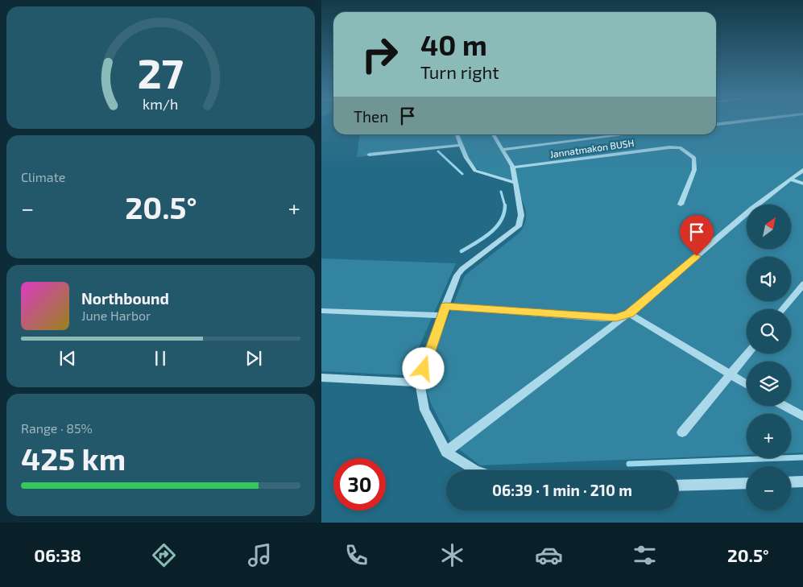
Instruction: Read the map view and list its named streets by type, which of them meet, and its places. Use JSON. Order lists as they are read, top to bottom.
{
  "streets": {
    "street": ["Jannatmakon BUSH"]
  },
  "north": "top right",
  "page": {
    "turn": ["40 m", "Turn right"],
    "then": "Then",
    "tile": [
      "Climate",
      ["Range · 85%", "425 km"]
    ],
    "heat": ["−", "20.5°", "+"],
    "map_buttons": ["+", "−"],
    "song": ["Northbound", "June Harbor"],
    "limit": "30",
    "trip": "06:39 · 1 min · 210 m",
    "tabs": ["06:38", "20.5°"],
    "gauge": ["27", "km/h"]
  }
}
